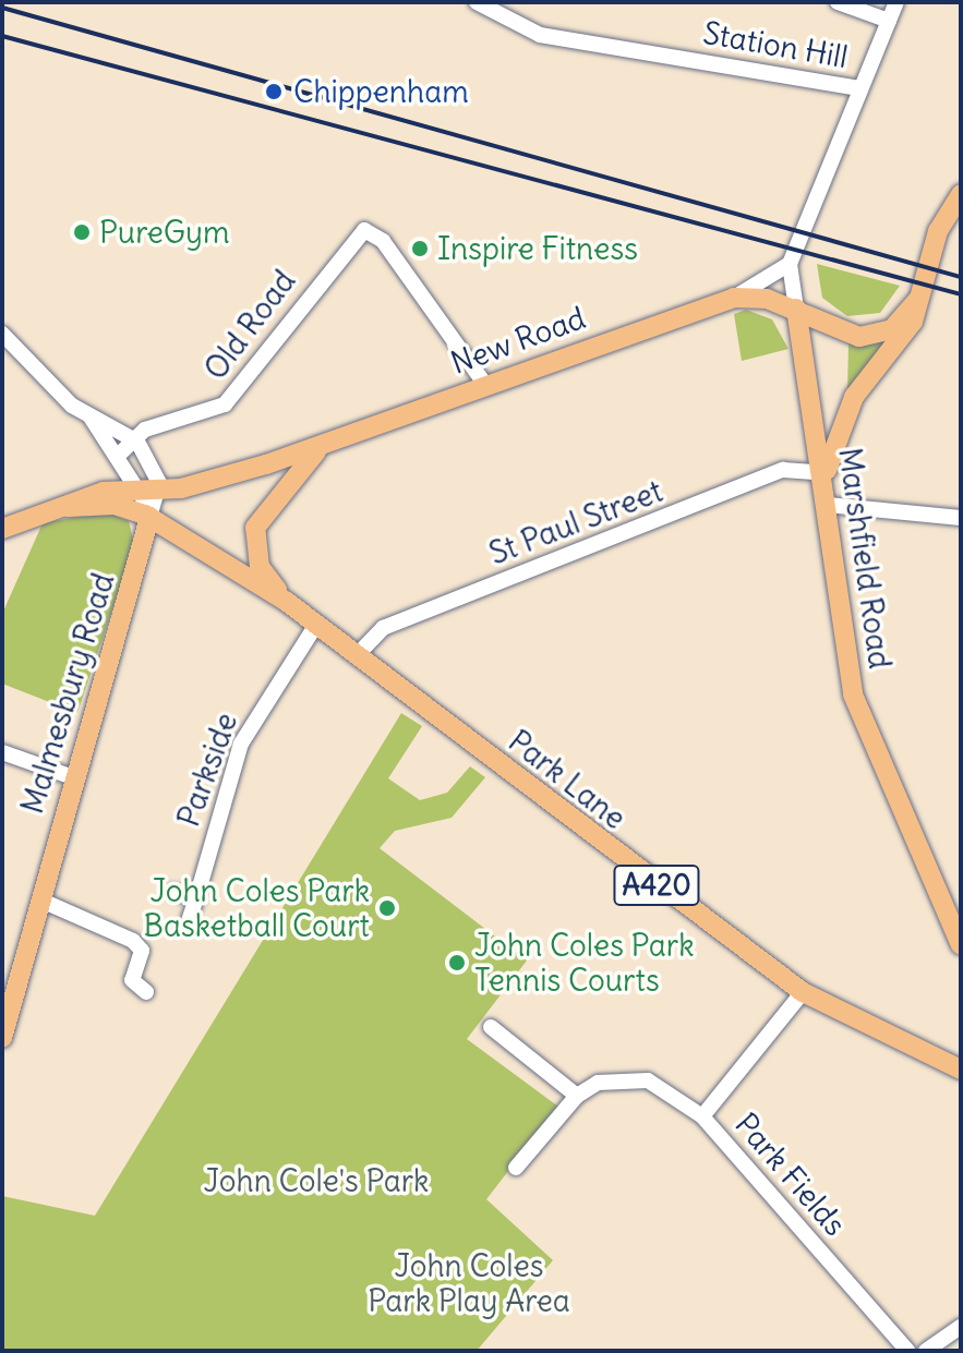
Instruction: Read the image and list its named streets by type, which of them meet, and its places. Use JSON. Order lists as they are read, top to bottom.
{
  "streets": {
    "main road": [
      "New Road",
      "Marshfield Road",
      "Malmesbury Road",
      "Park Lane",
      "A420"
    ],
    "street": [
      "Station Hill",
      "Old Road",
      "St Paul Street",
      "Parkside",
      "Park Fields"
    ]
  },
  "crossings": [
    ["Old Road", "New Road"],
    ["New Road", "Marshfield Road"],
    ["New Road", "Park Lane"],
    ["New Road", "A420"],
    ["St Paul Street", "Marshfield Road"],
    ["St Paul Street", "Park Lane"],
    ["Marshfield Road", "A420"],
    ["Malmesbury Road", "Park Lane"],
    ["Parkside", "Park Lane"],
    ["Park Lane", "Park Fields"]
  ],
  "parks": ["John Cole's Park", "John Coles Park Play Area"],
  "places": [
    "Chippenham",
    "PureGym",
    "Inspire Fitness",
    "John Coles Park Basketball Court",
    "John Coles Park Tennis Courts"
  ]
}
